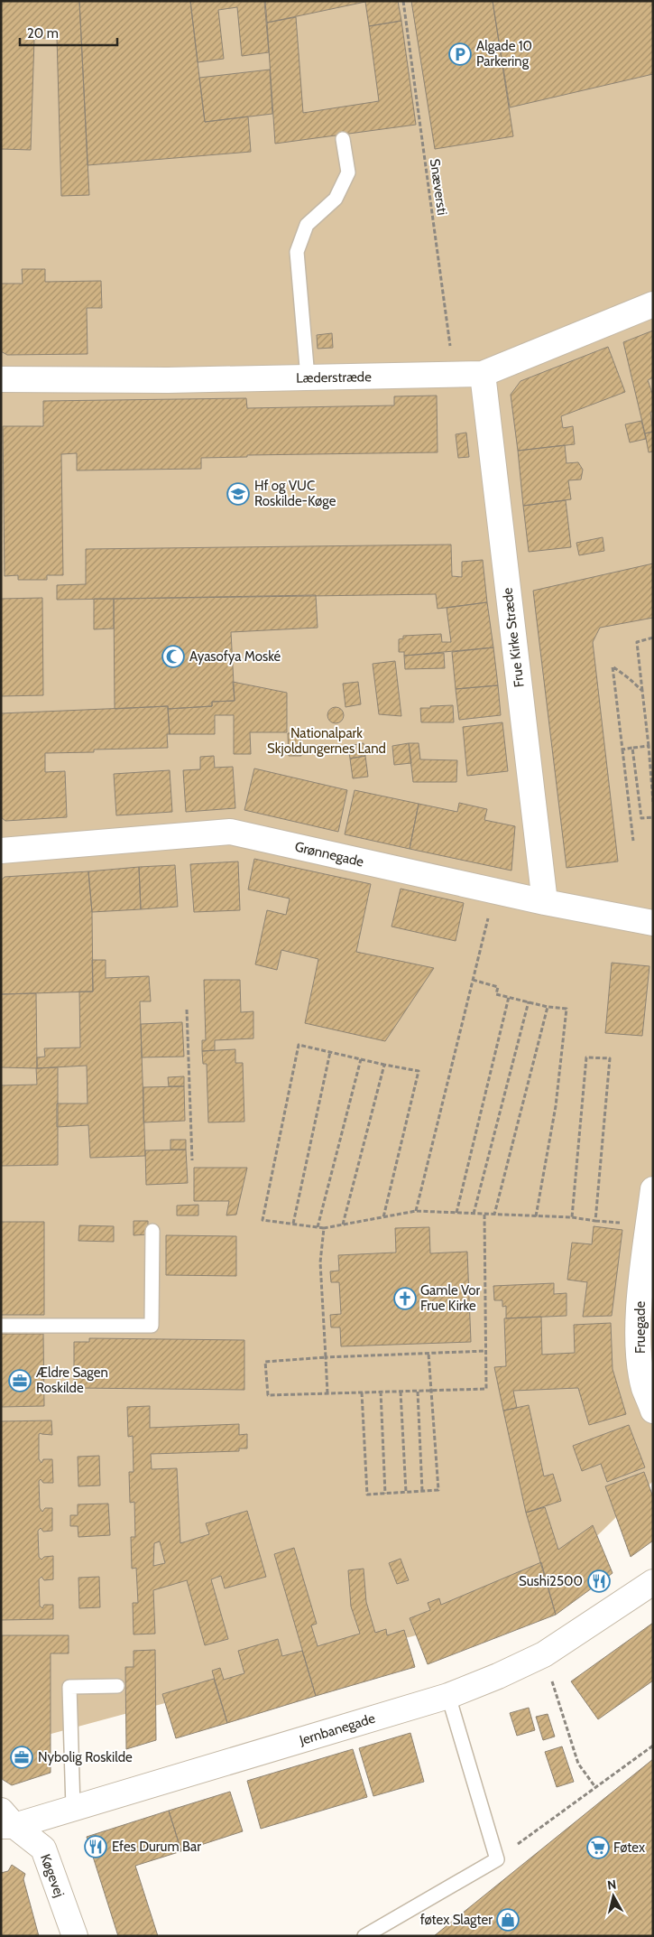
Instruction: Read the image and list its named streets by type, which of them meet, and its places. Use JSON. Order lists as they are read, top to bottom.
{
  "streets": {
    "street": [
      "Læderstræde",
      "Frue Kirke Stræde",
      "Grønnegade",
      "Fruegade",
      "Jernbanegade",
      "Køgevej"
    ],
    "path": ["Snæversti"]
  },
  "crossings": [
    ["Snæversti", "Læderstræde"],
    ["Læderstræde", "Frue Kirke Stræde"],
    ["Frue Kirke Stræde", "Grønnegade"],
    ["Jernbanegade", "Køgevej"]
  ],
  "parks": ["Nationalpark Skjoldungernes Land"],
  "places": {
    "parking": ["Algade 10 Parkering"],
    "school or university": ["Hf og VUC Roskilde-Køge"],
    "mosque": ["Ayasofya Moské"],
    "church": ["Gamle Vor Frue Kirke"],
    "office": ["Ældre Sagen Roskilde", "Nybolig Roskilde"],
    "restaurant": ["Sushi2500", "Efes Durum Bar"],
    "supermarket": ["Føtex"],
    "shop": ["føtex Slagter"]
  },
  "scale_bar": "20 m",
  "north": "top"
}
